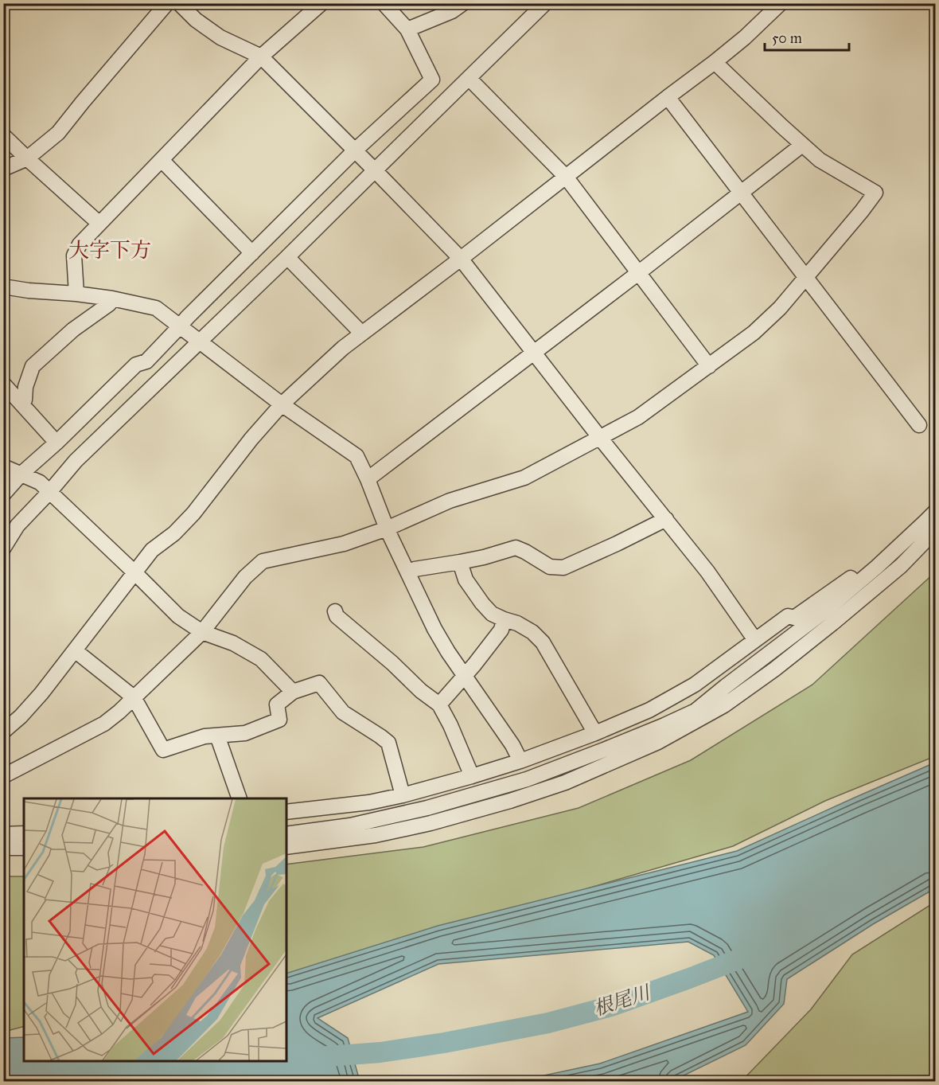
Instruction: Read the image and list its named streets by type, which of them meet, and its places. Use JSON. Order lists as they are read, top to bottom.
{
  "districts": ["大字下方"],
  "water": ["根尾川"],
  "scale_bar": "50 m"
}
